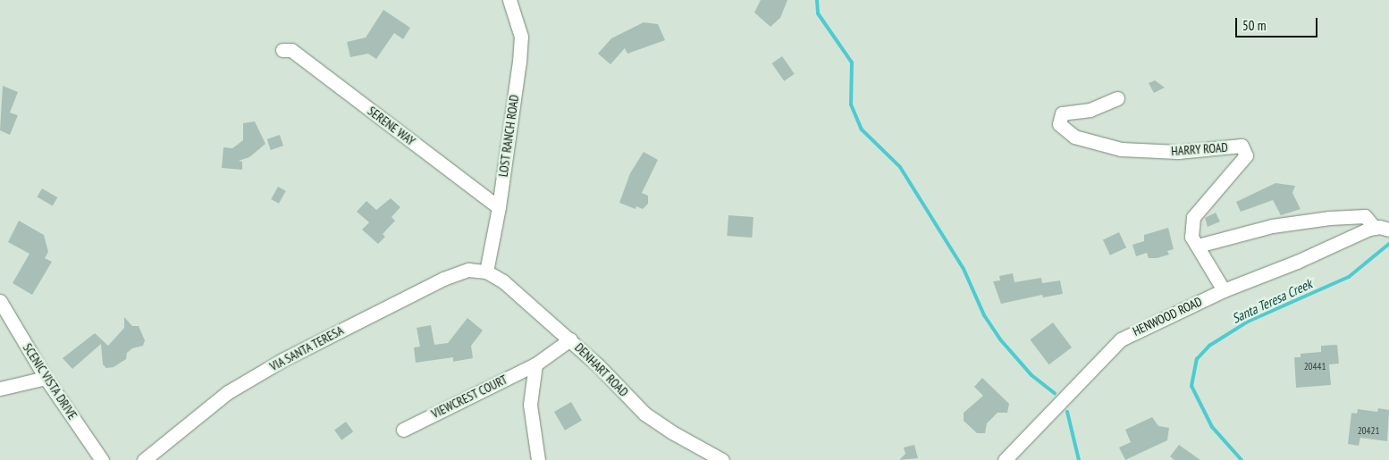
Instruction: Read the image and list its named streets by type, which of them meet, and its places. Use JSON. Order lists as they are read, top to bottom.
{
  "streets": {
    "street": [
      "SERENE WAY",
      "LOST RANCH ROAD",
      "HARRY ROAD",
      "HENWOOD ROAD",
      "VIA SANTA TERESA",
      "DENHART ROAD",
      "SCENIC VISTA DRIVE",
      "VIEWCREST COURT"
    ]
  },
  "crossings": [
    ["SERENE WAY", "LOST RANCH ROAD"],
    ["LOST RANCH ROAD", "VIA SANTA TERESA"],
    ["LOST RANCH ROAD", "DENHART ROAD"],
    ["HARRY ROAD", "HENWOOD ROAD"],
    ["VIA SANTA TERESA", "DENHART ROAD"],
    ["DENHART ROAD", "VIEWCREST COURT"]
  ],
  "water": ["Santa Teresa Creek"],
  "house_numbers": ["20441", "20421"],
  "scale_bar": "50 m"
}
